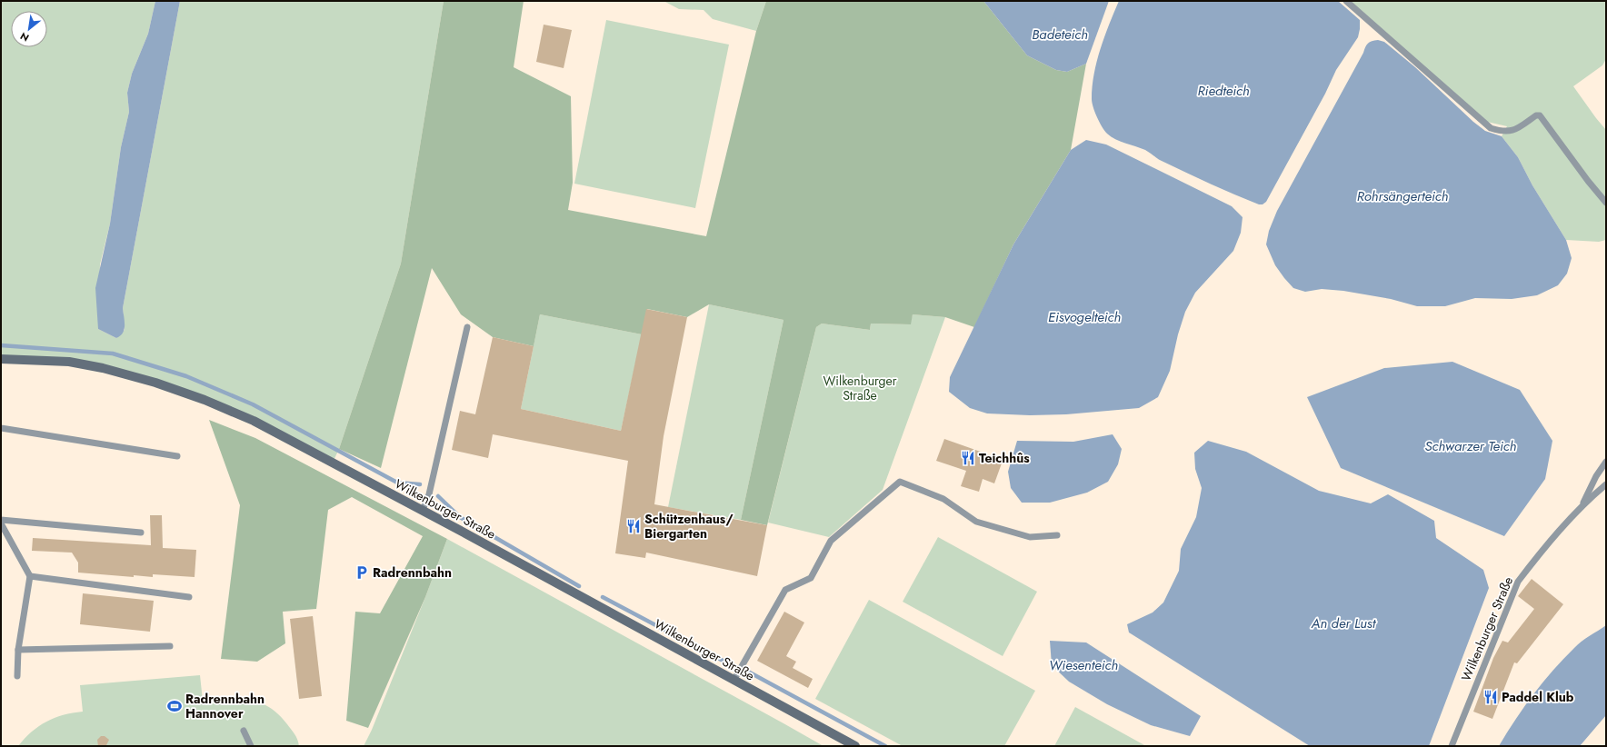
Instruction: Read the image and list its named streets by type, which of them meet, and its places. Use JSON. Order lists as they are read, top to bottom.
{
  "streets": {
    "main road": ["Wilkenburger Straße"]
  },
  "water": [
    "Badeteich",
    "Riedteich",
    "Rohrsängerteich",
    "Eisvogelteich",
    "Schwarzer Teich",
    "An der Lust",
    "Wiesenteich"
  ],
  "parks": ["Wilkenburger Straße"],
  "places": {
    "restaurant": ["Teichhûs", "Schützenhaus/ Biergarten", "Paddel Klub"],
    "parking": ["Radrennbahn"],
    "sports": ["Radrennbahn Hannover"]
  },
  "north": "bottom left"
}
